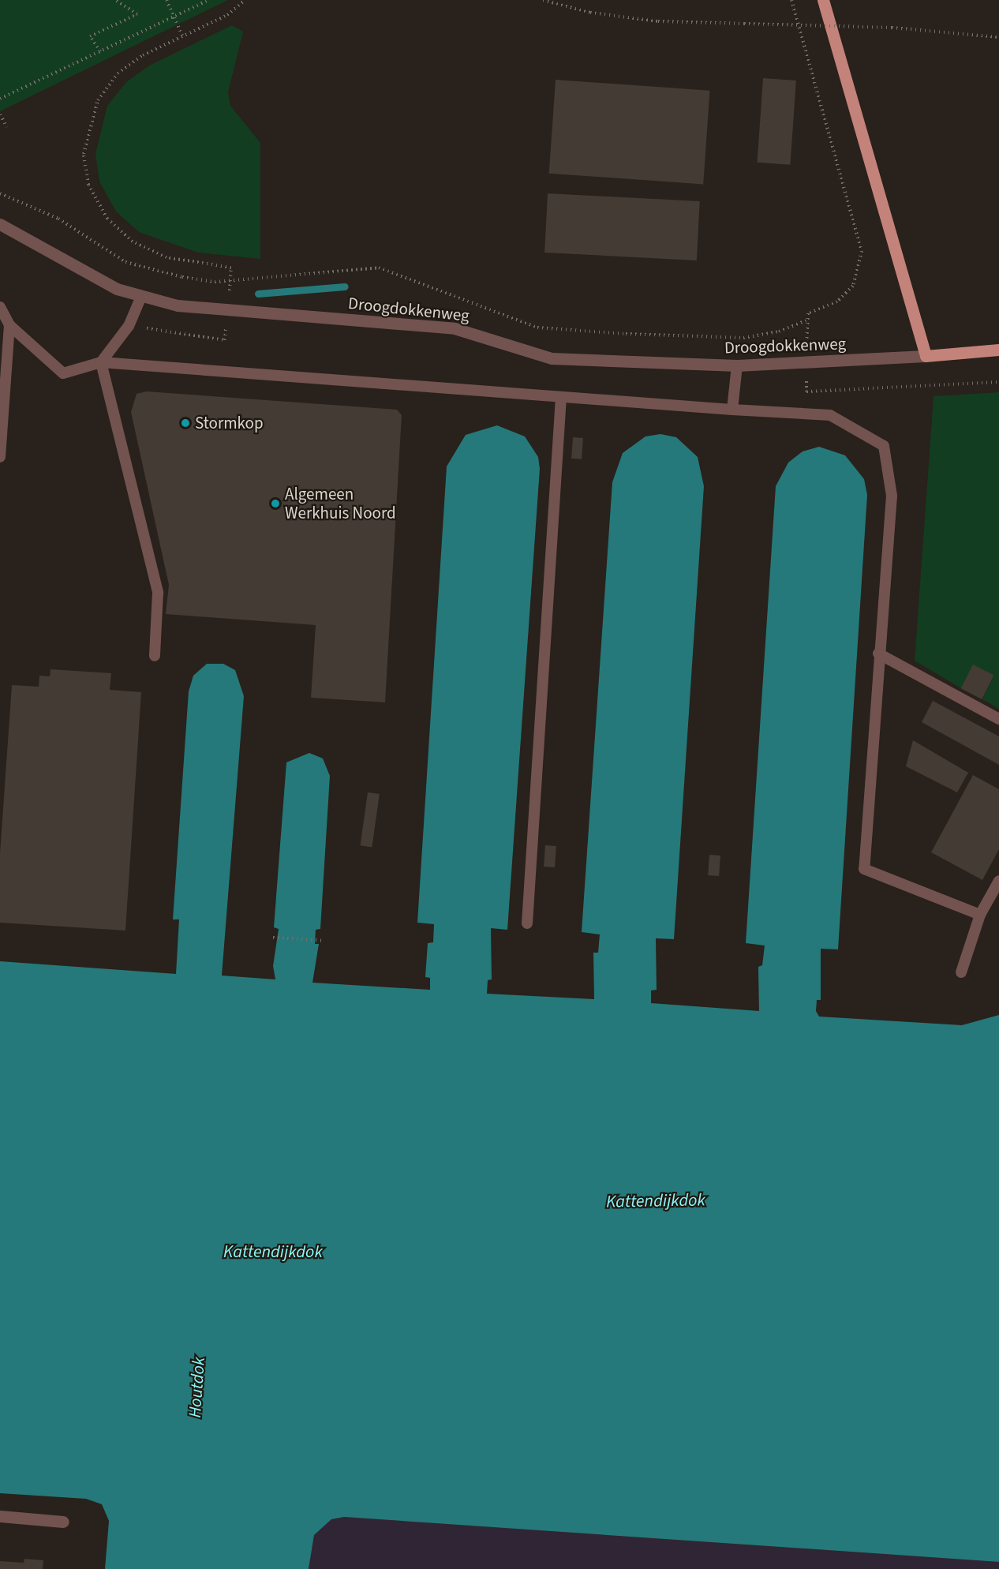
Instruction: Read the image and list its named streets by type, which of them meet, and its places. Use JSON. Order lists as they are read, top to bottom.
{
  "streets": {
    "main road": ["Droogdokkenweg"]
  },
  "water": ["Kattendijkdok", "Houtdok"],
  "places": ["Stormkop", "Algemeen Werkhuis Noord"]
}
